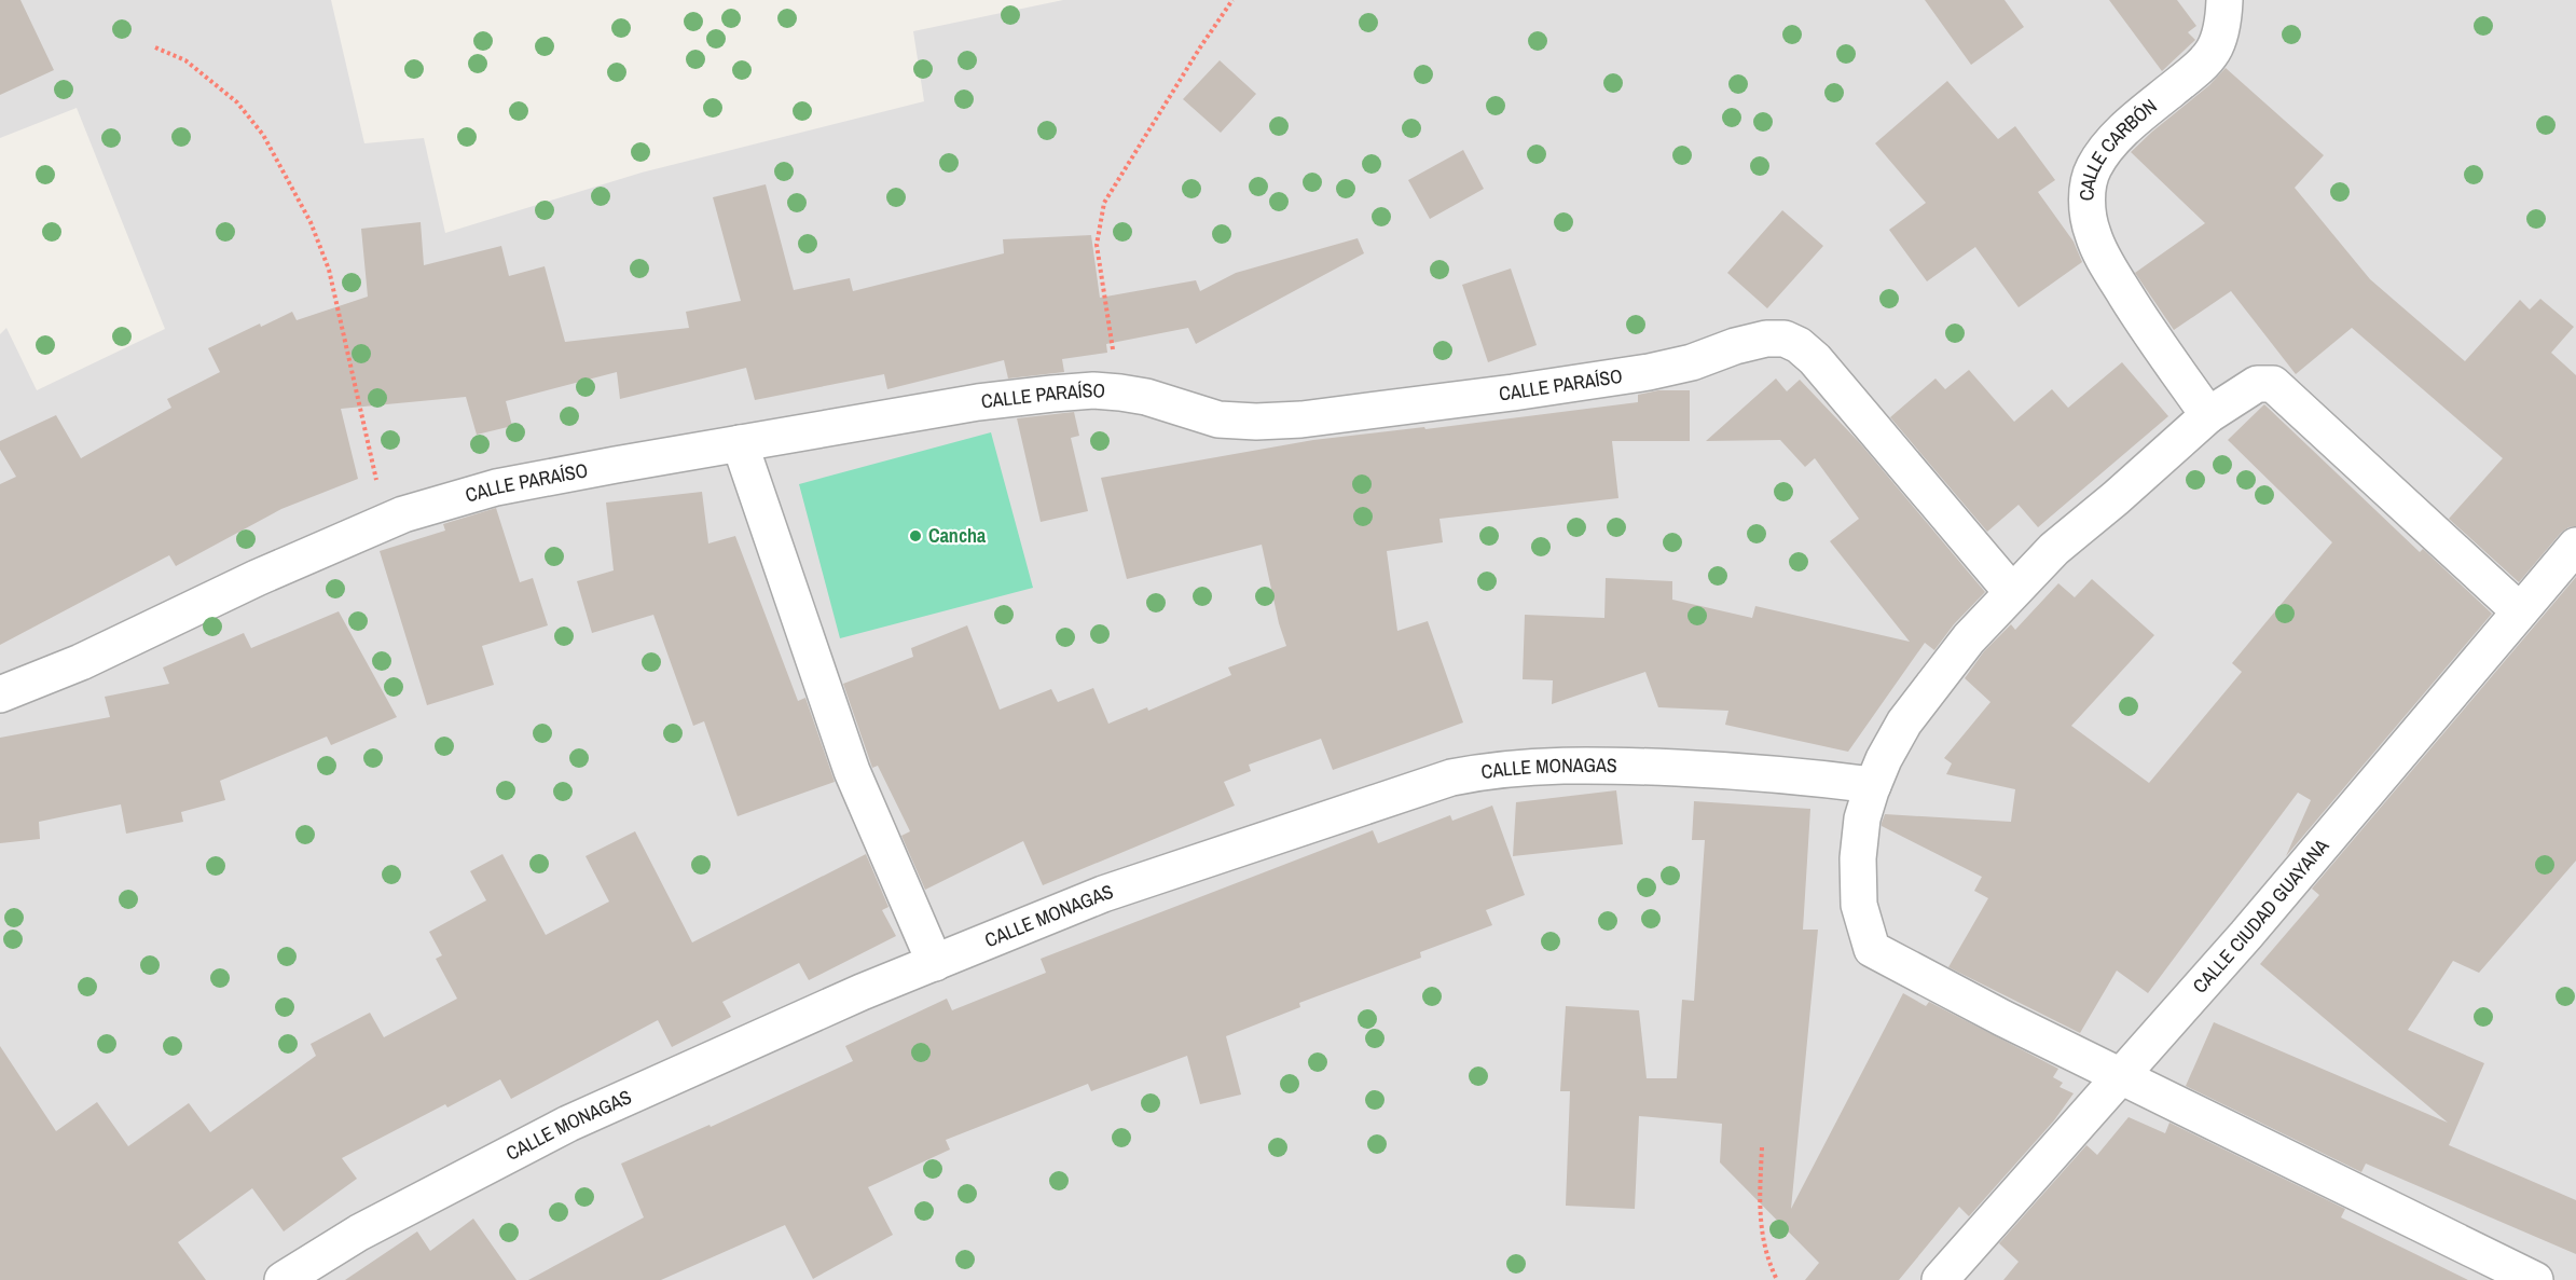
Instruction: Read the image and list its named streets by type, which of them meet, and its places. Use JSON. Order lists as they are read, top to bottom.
{
  "streets": {
    "street": [
      "CALLE CARBÓN",
      "CALLE PARAÍSO",
      "CALLE MONAGAS",
      "CALLE CIUDAD GUAYANA"
    ]
  },
  "places": ["Cancha"]
}
